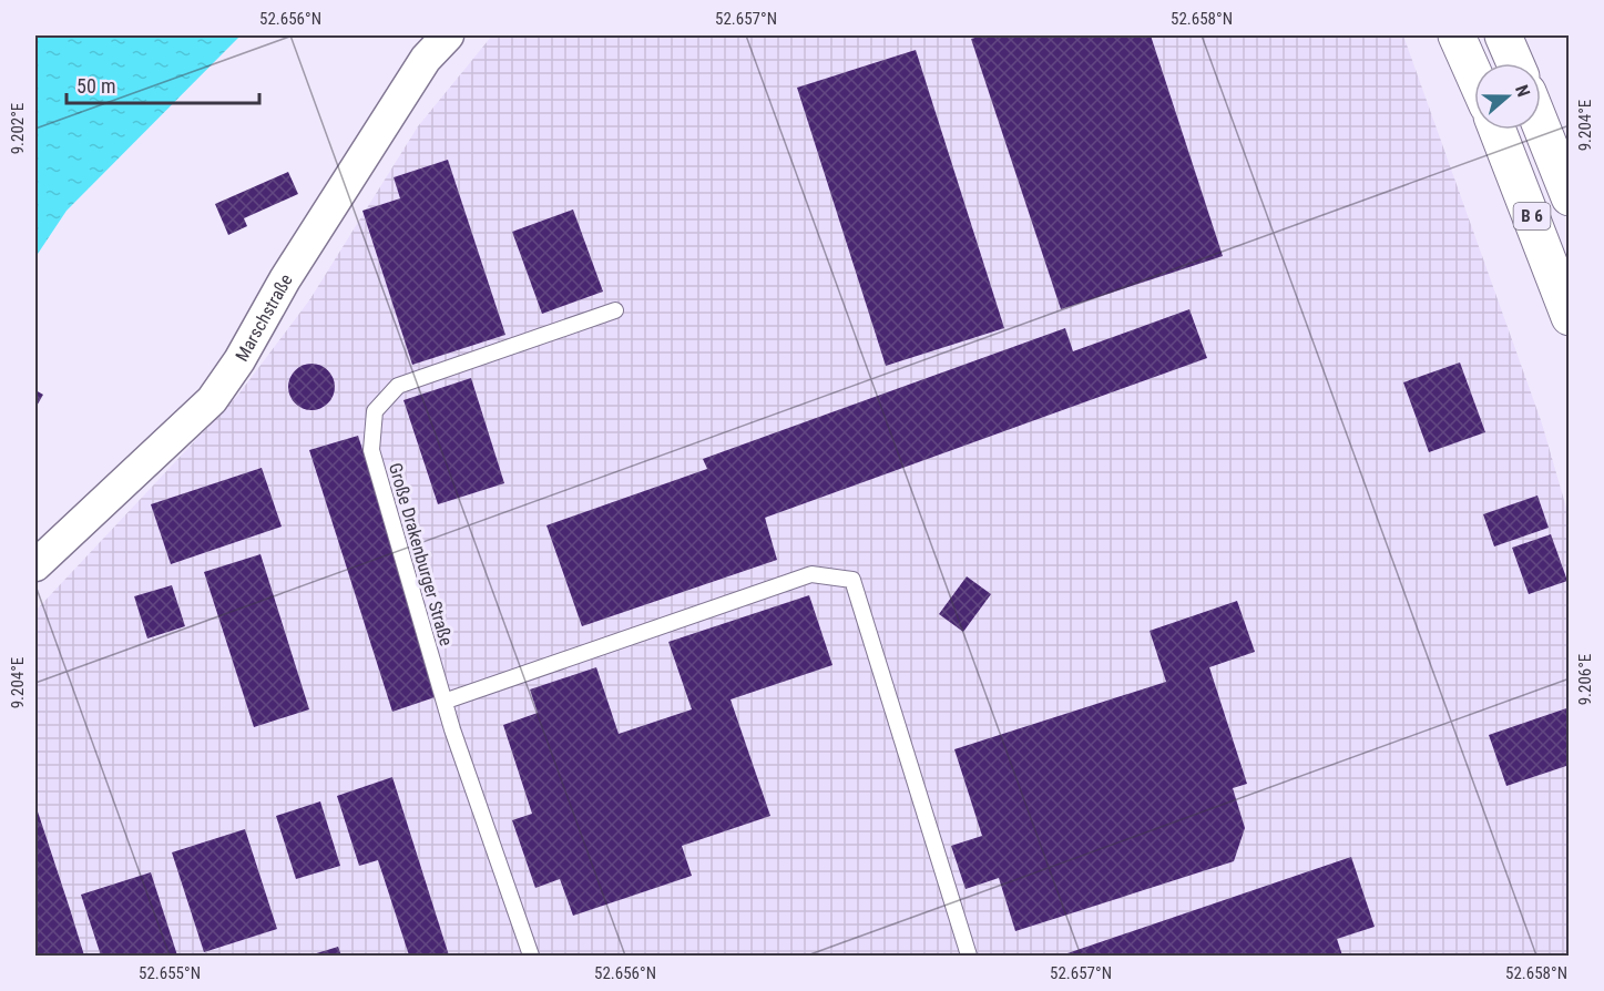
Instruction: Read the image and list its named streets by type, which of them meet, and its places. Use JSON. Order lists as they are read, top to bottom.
{
  "streets": {
    "highway": ["B 6"],
    "street": ["Marschstraße"],
    "lane": ["Große Drakenburger Straße"]
  },
  "scale_bar": "50 m",
  "north": "right",
  "coordinates": [
    "52.656°N",
    "52.657°N",
    "52.658°N",
    "9.204°E",
    "9.202°E",
    "9.206°E",
    "52.655°N"
  ]
}
